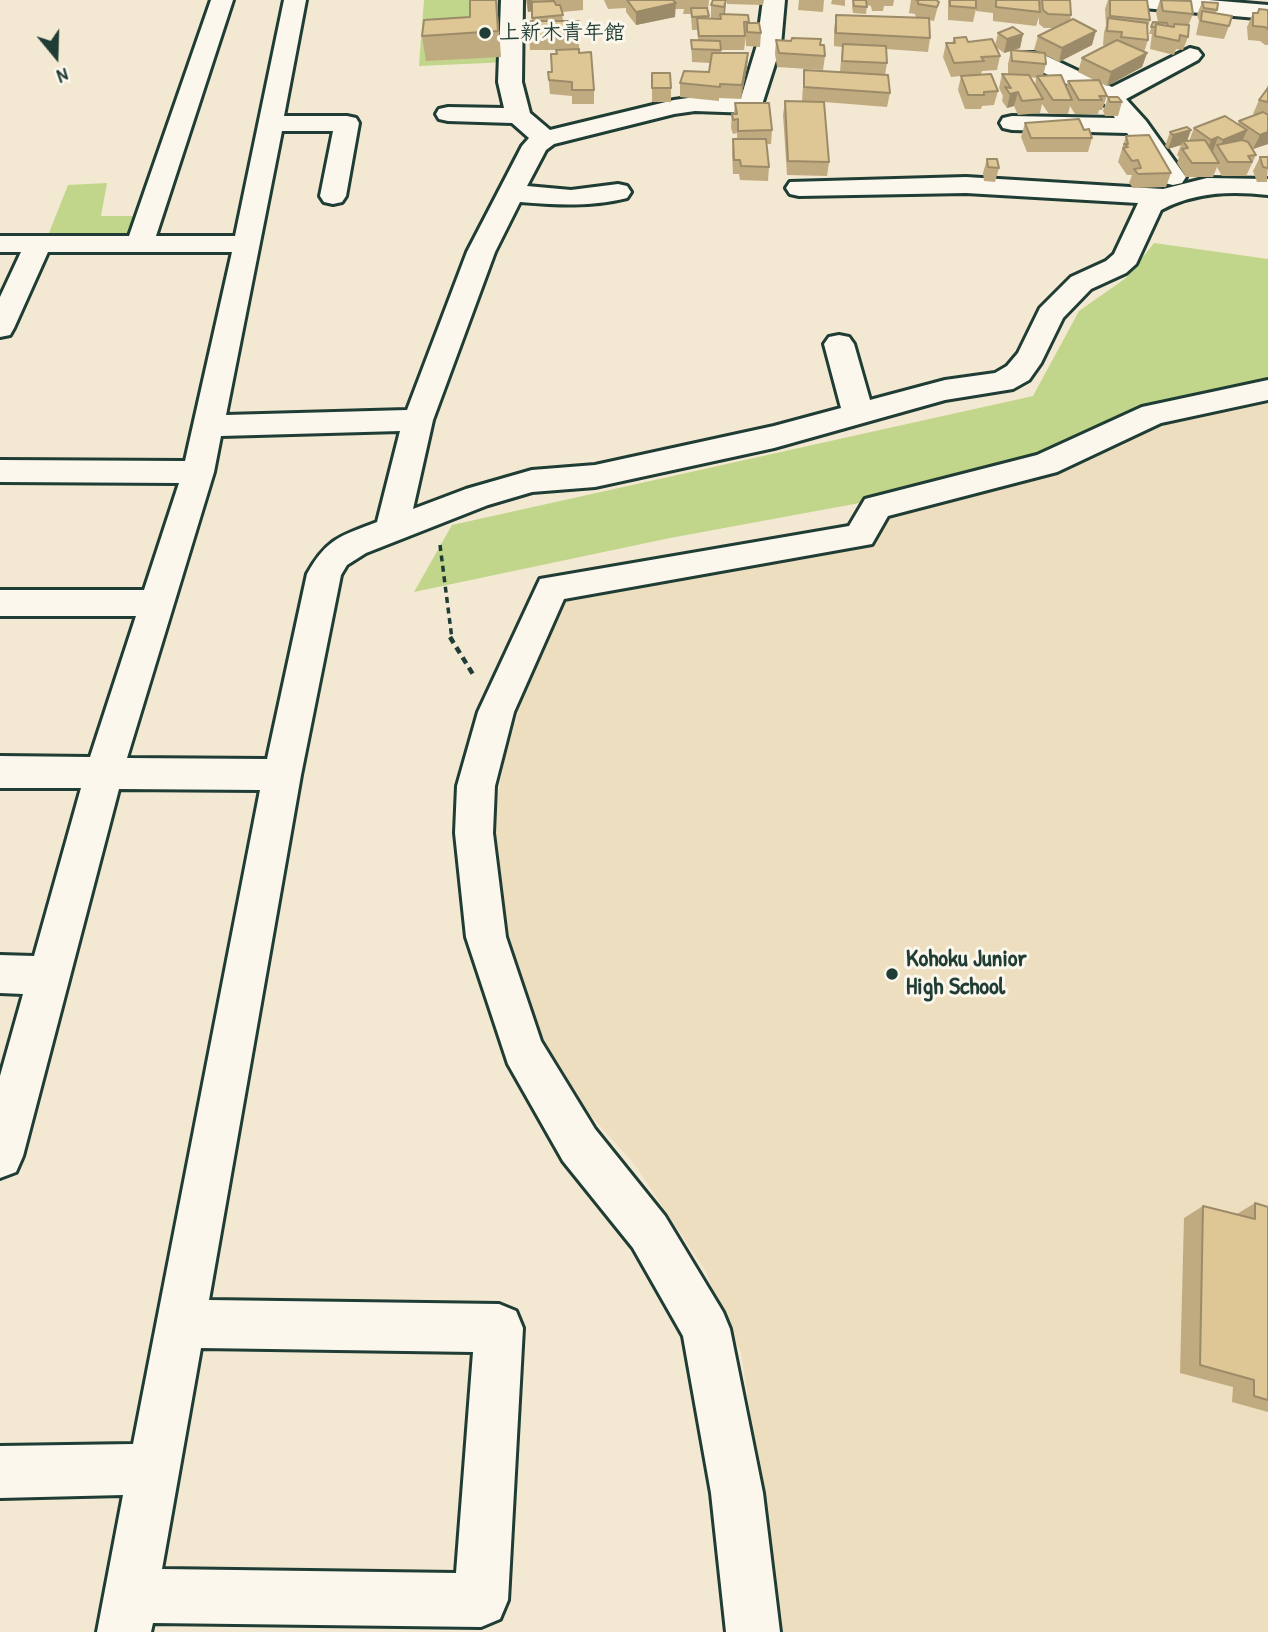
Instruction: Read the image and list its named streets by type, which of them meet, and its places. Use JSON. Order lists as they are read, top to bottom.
{
  "places": ["上新木青年館", "Kohoku Junior High School"],
  "north": "bottom"
}
